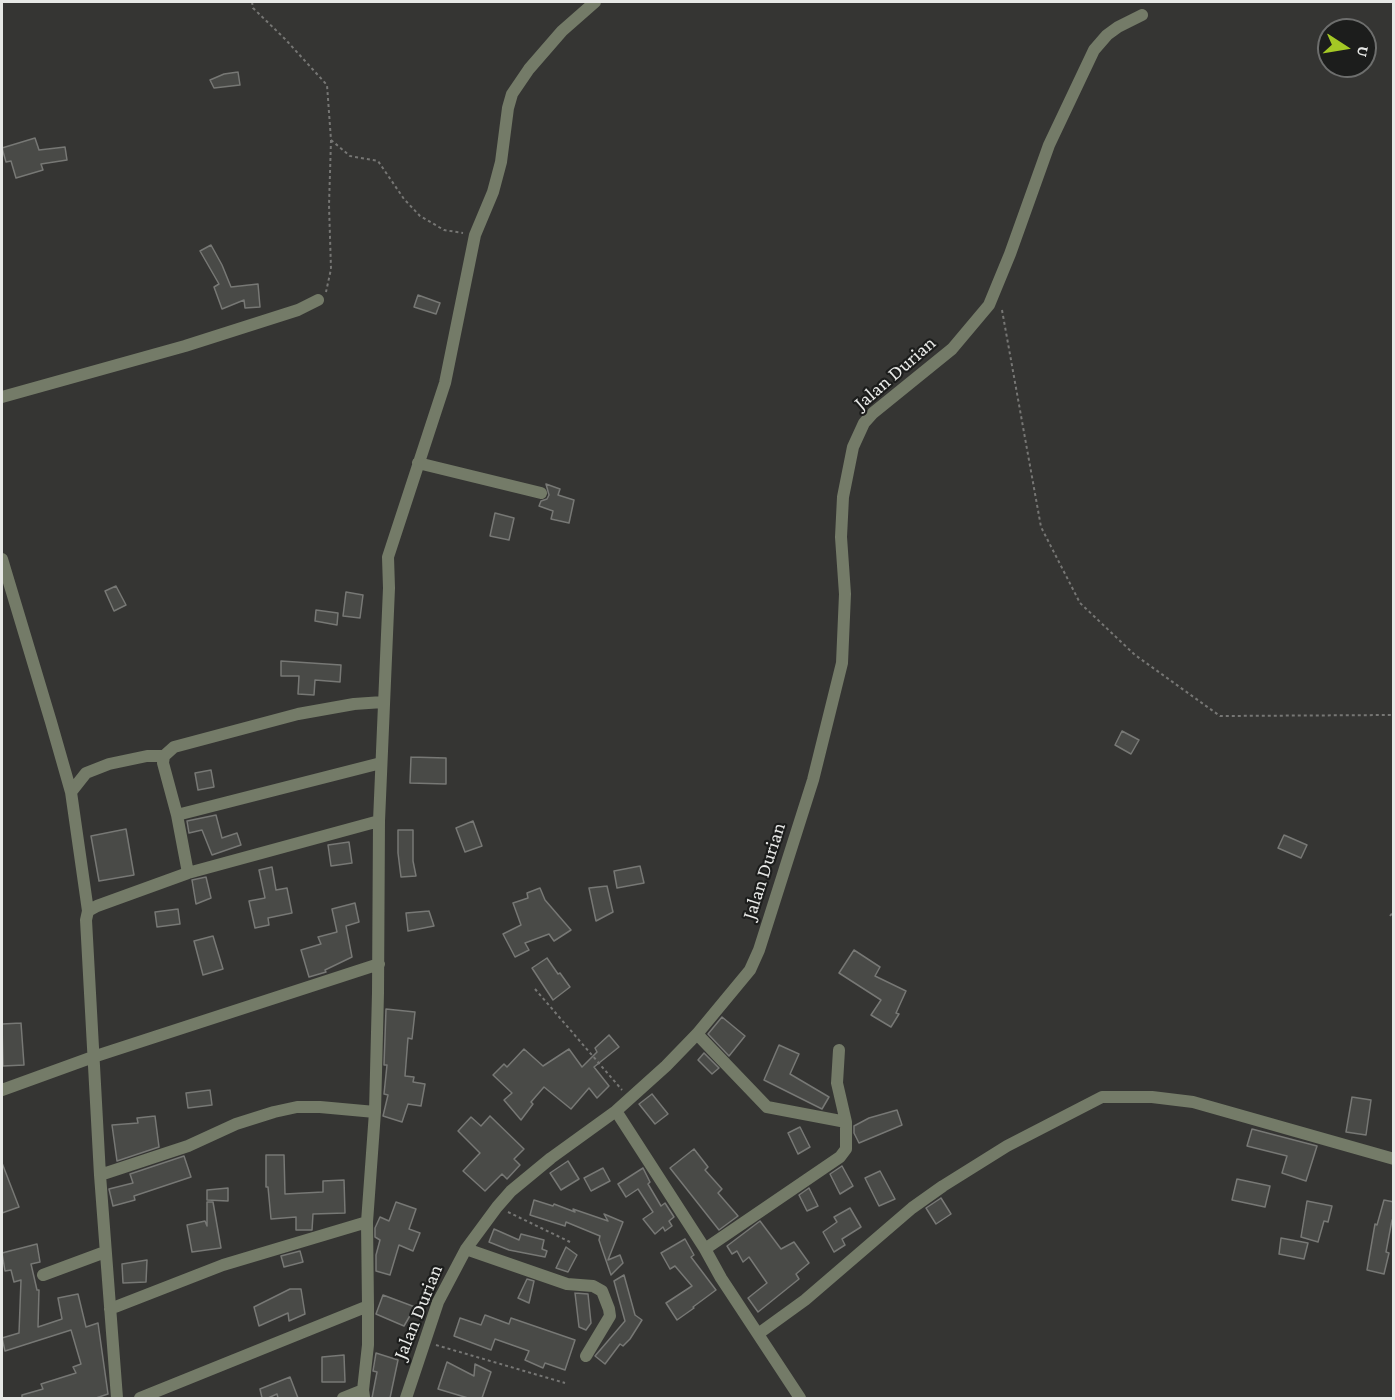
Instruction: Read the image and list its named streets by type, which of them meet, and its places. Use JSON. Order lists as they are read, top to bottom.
{
  "streets": {
    "street": ["Jalan Durian"]
  },
  "north": "right"
}
